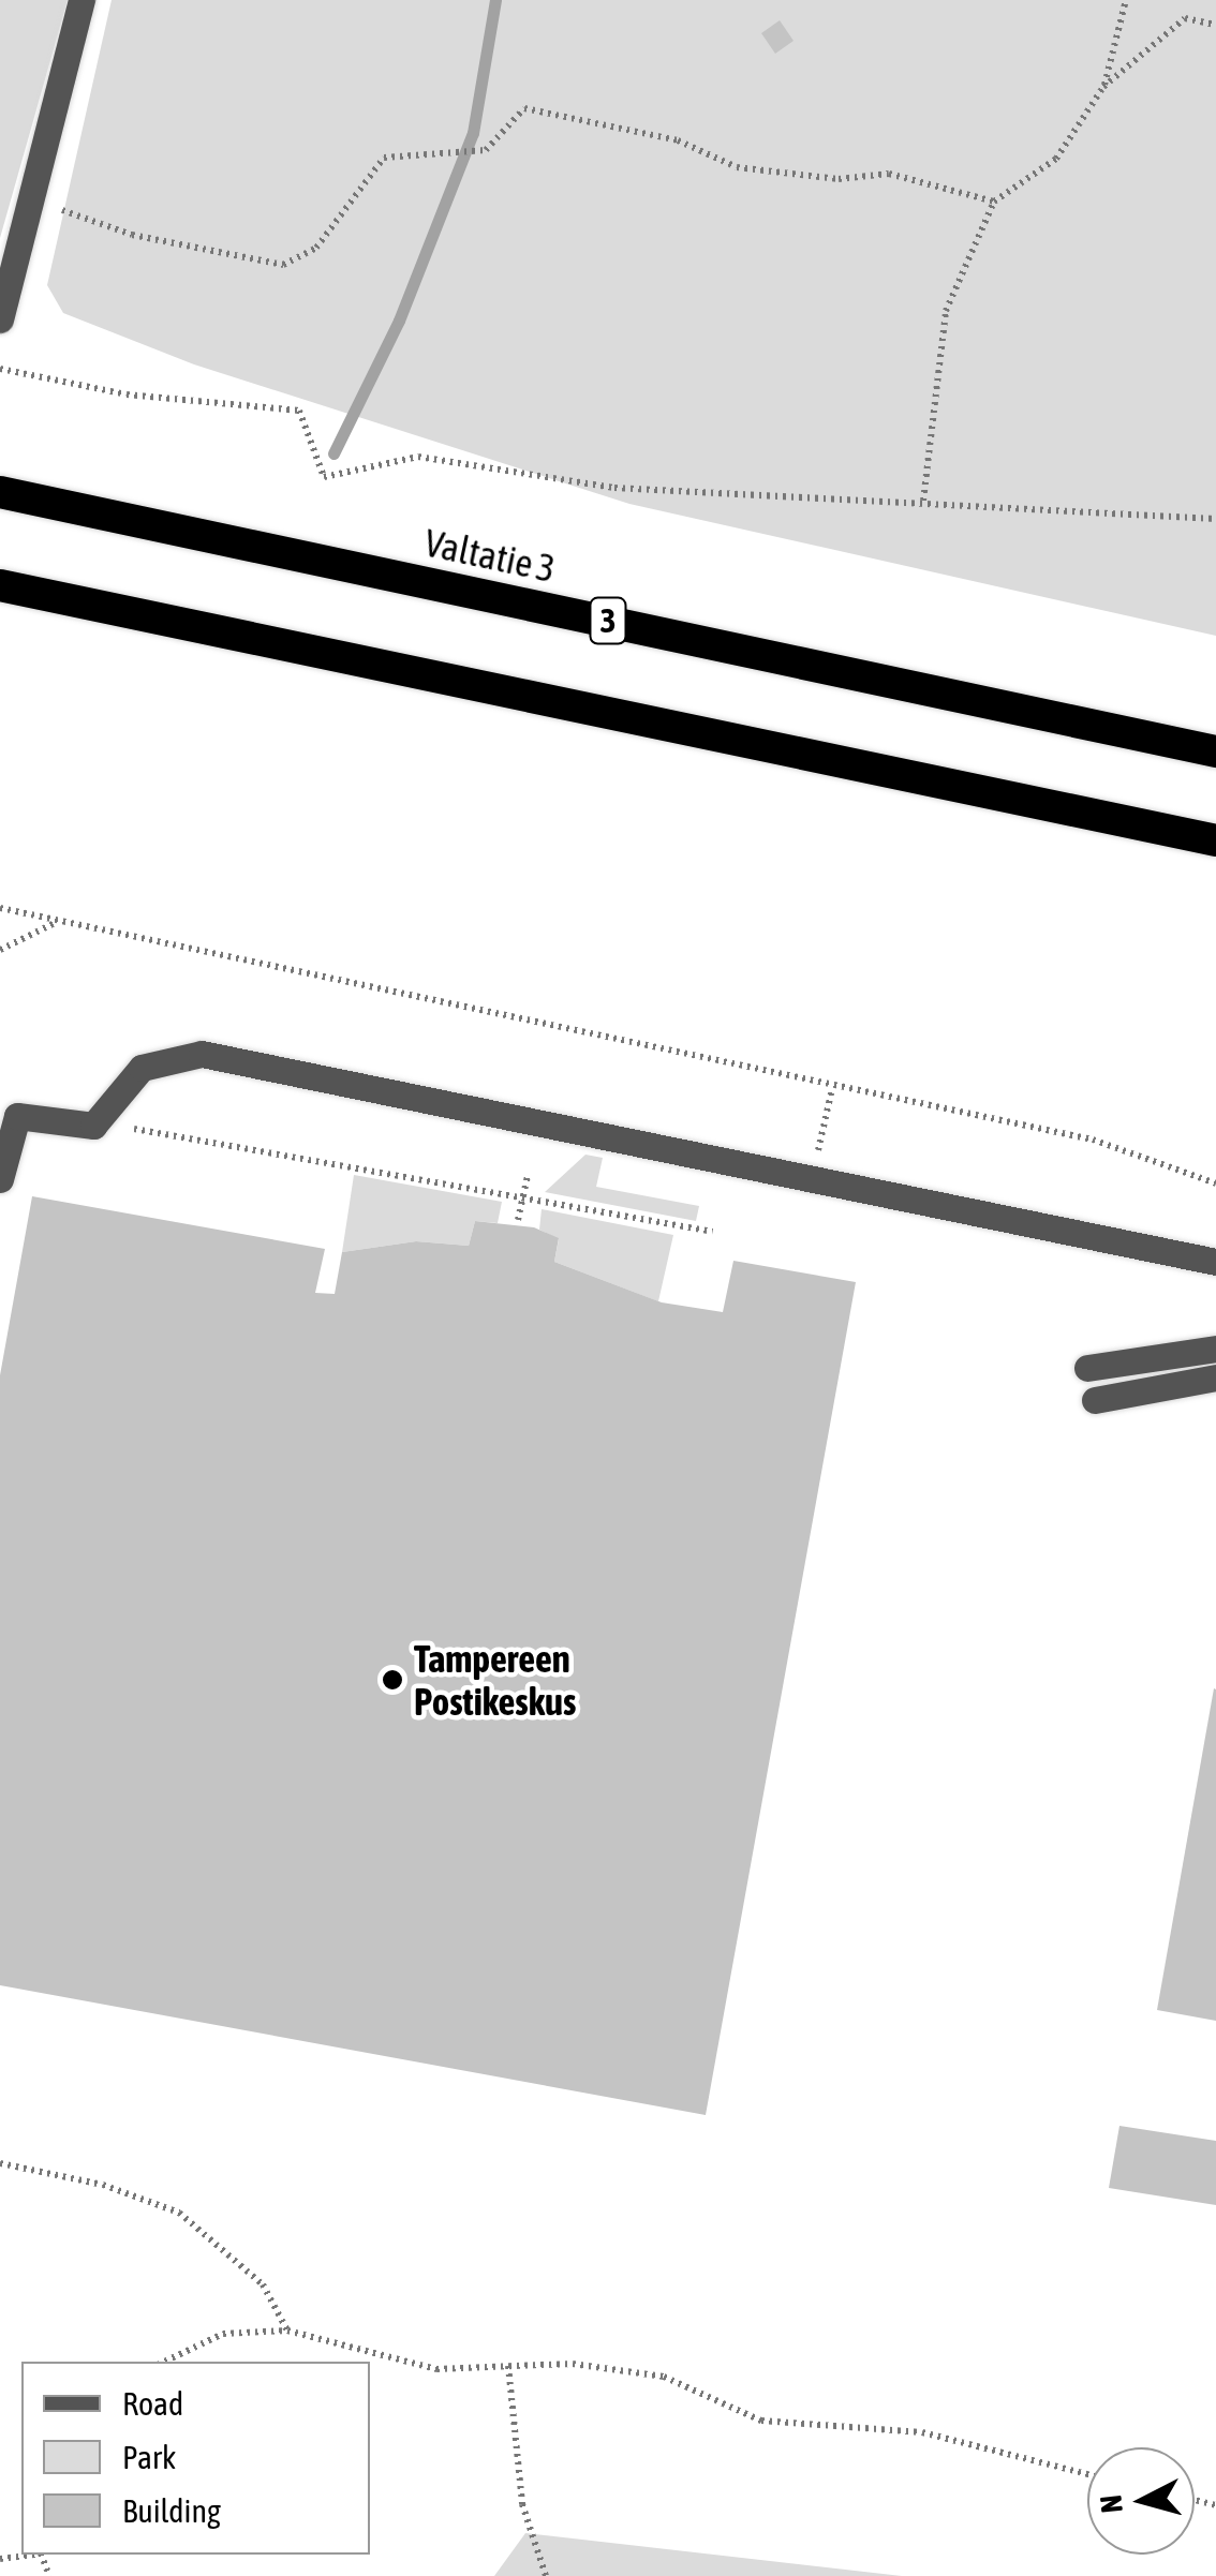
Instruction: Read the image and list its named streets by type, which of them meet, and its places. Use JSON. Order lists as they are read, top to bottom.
{
  "streets": {
    "highway": ["Valtatie 3", "3"]
  },
  "places": ["Tampereen Postikeskus"],
  "legend": ["Road", "Park", "Building"],
  "north": "left"
}
